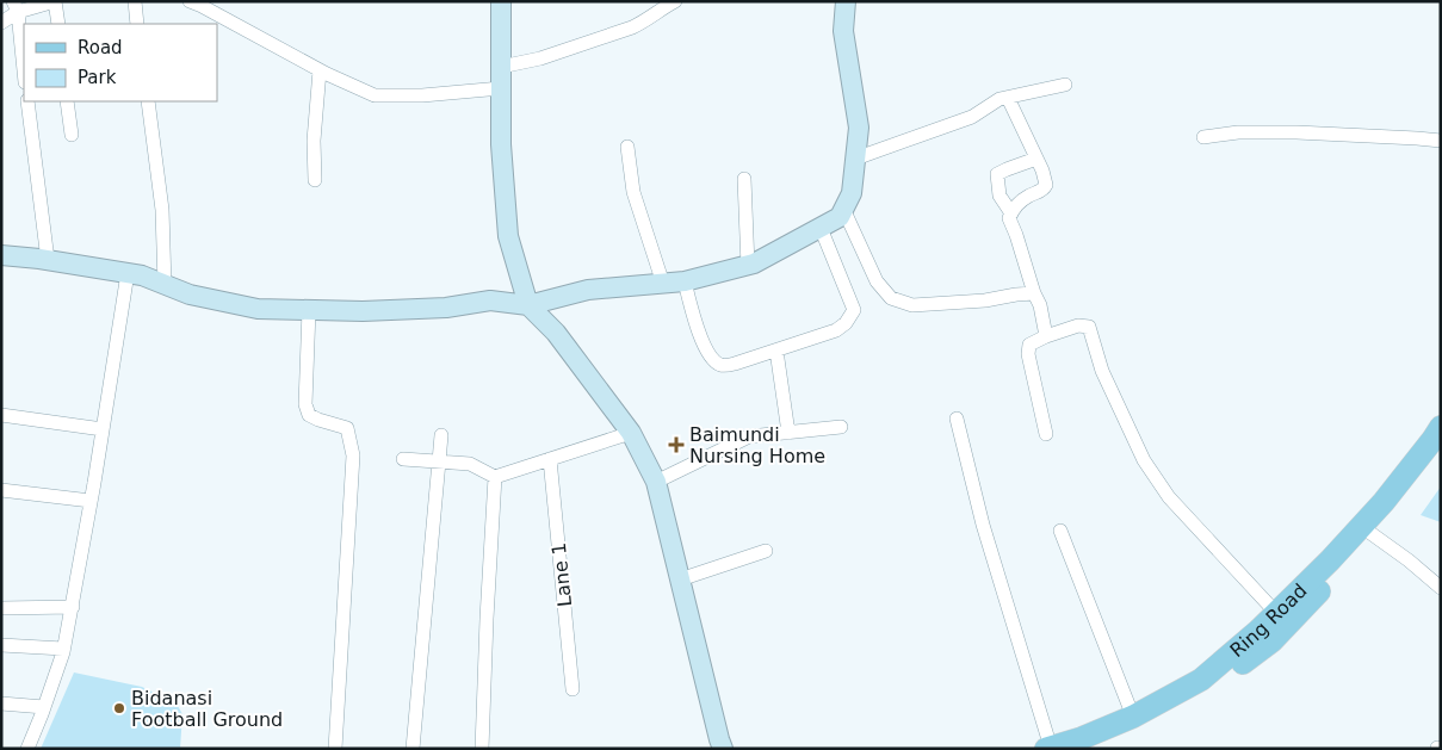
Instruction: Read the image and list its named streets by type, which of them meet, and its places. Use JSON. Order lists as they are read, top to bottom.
{
  "streets": {
    "main road": ["Ring Road"],
    "street": ["Lane 1"]
  },
  "places": {
    "health": ["Baimundi Nursing Home"],
    "other": ["Bidanasi Football Ground"]
  },
  "legend": ["Road", "Park"]
}
